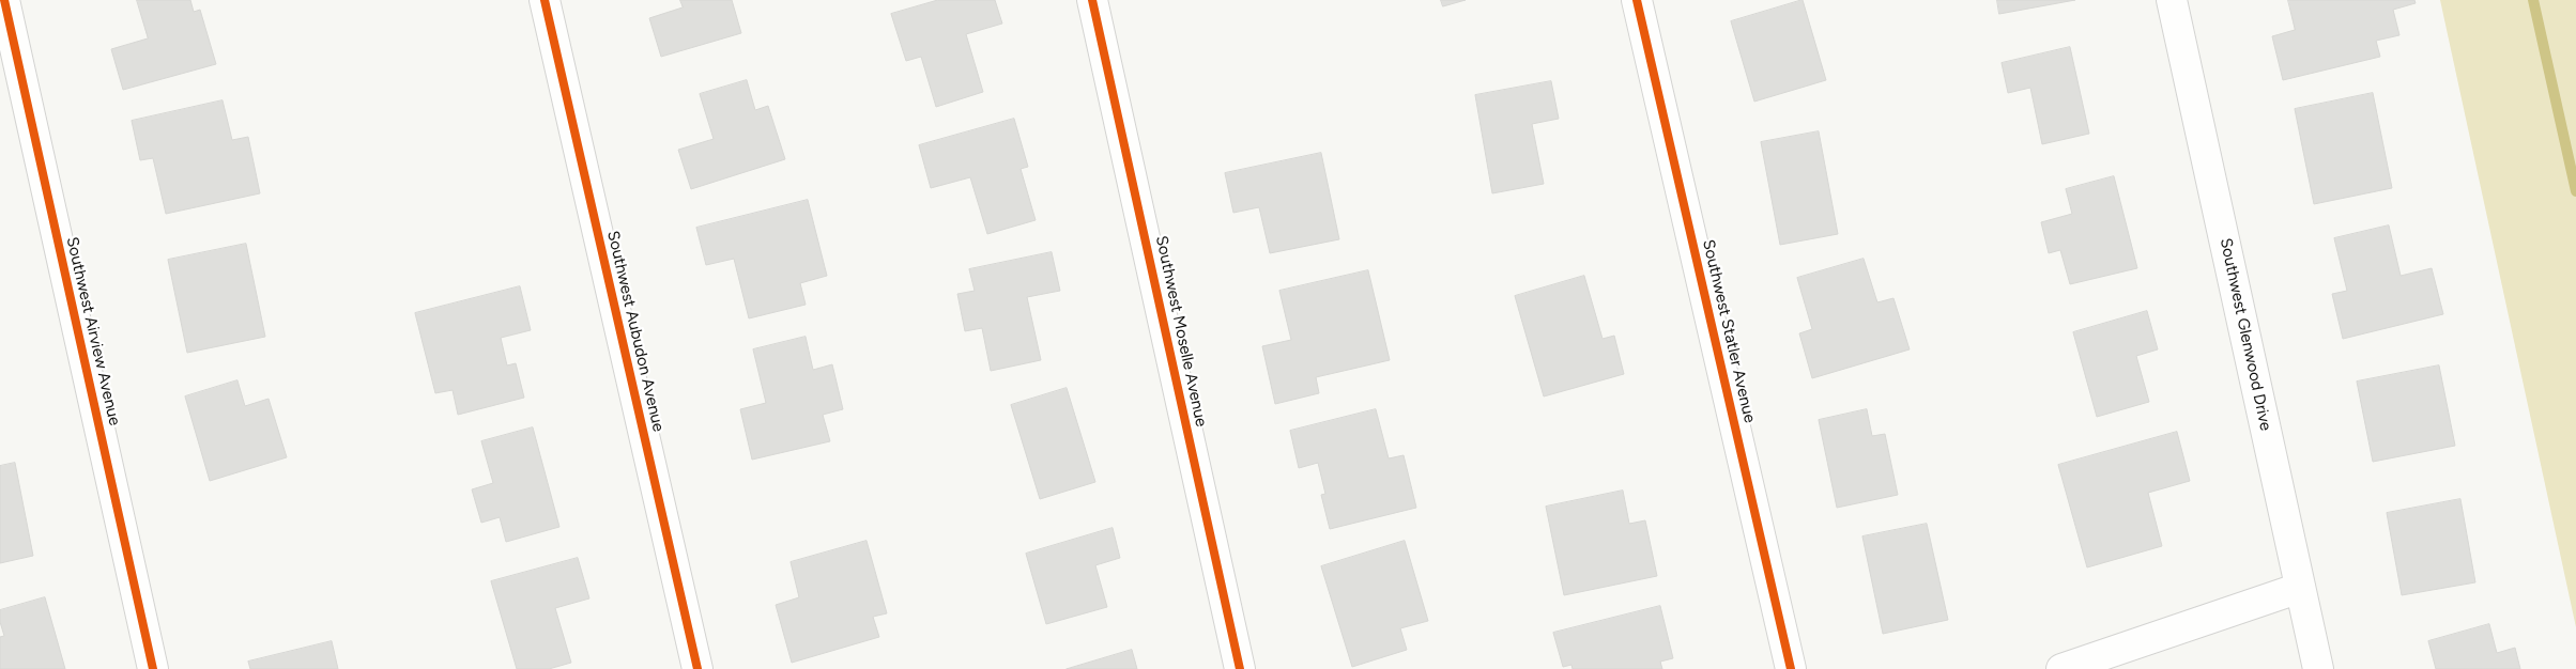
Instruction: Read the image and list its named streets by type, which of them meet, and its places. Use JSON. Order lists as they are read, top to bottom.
{
  "streets": {
    "street": [
      "Southwest Airview Avenue",
      "Southwest Aubudon Avenue",
      "Southwest Moselle Avenue",
      "Southwest Statler Avenue",
      "Southwest Glenwood Drive"
    ]
  }
}
